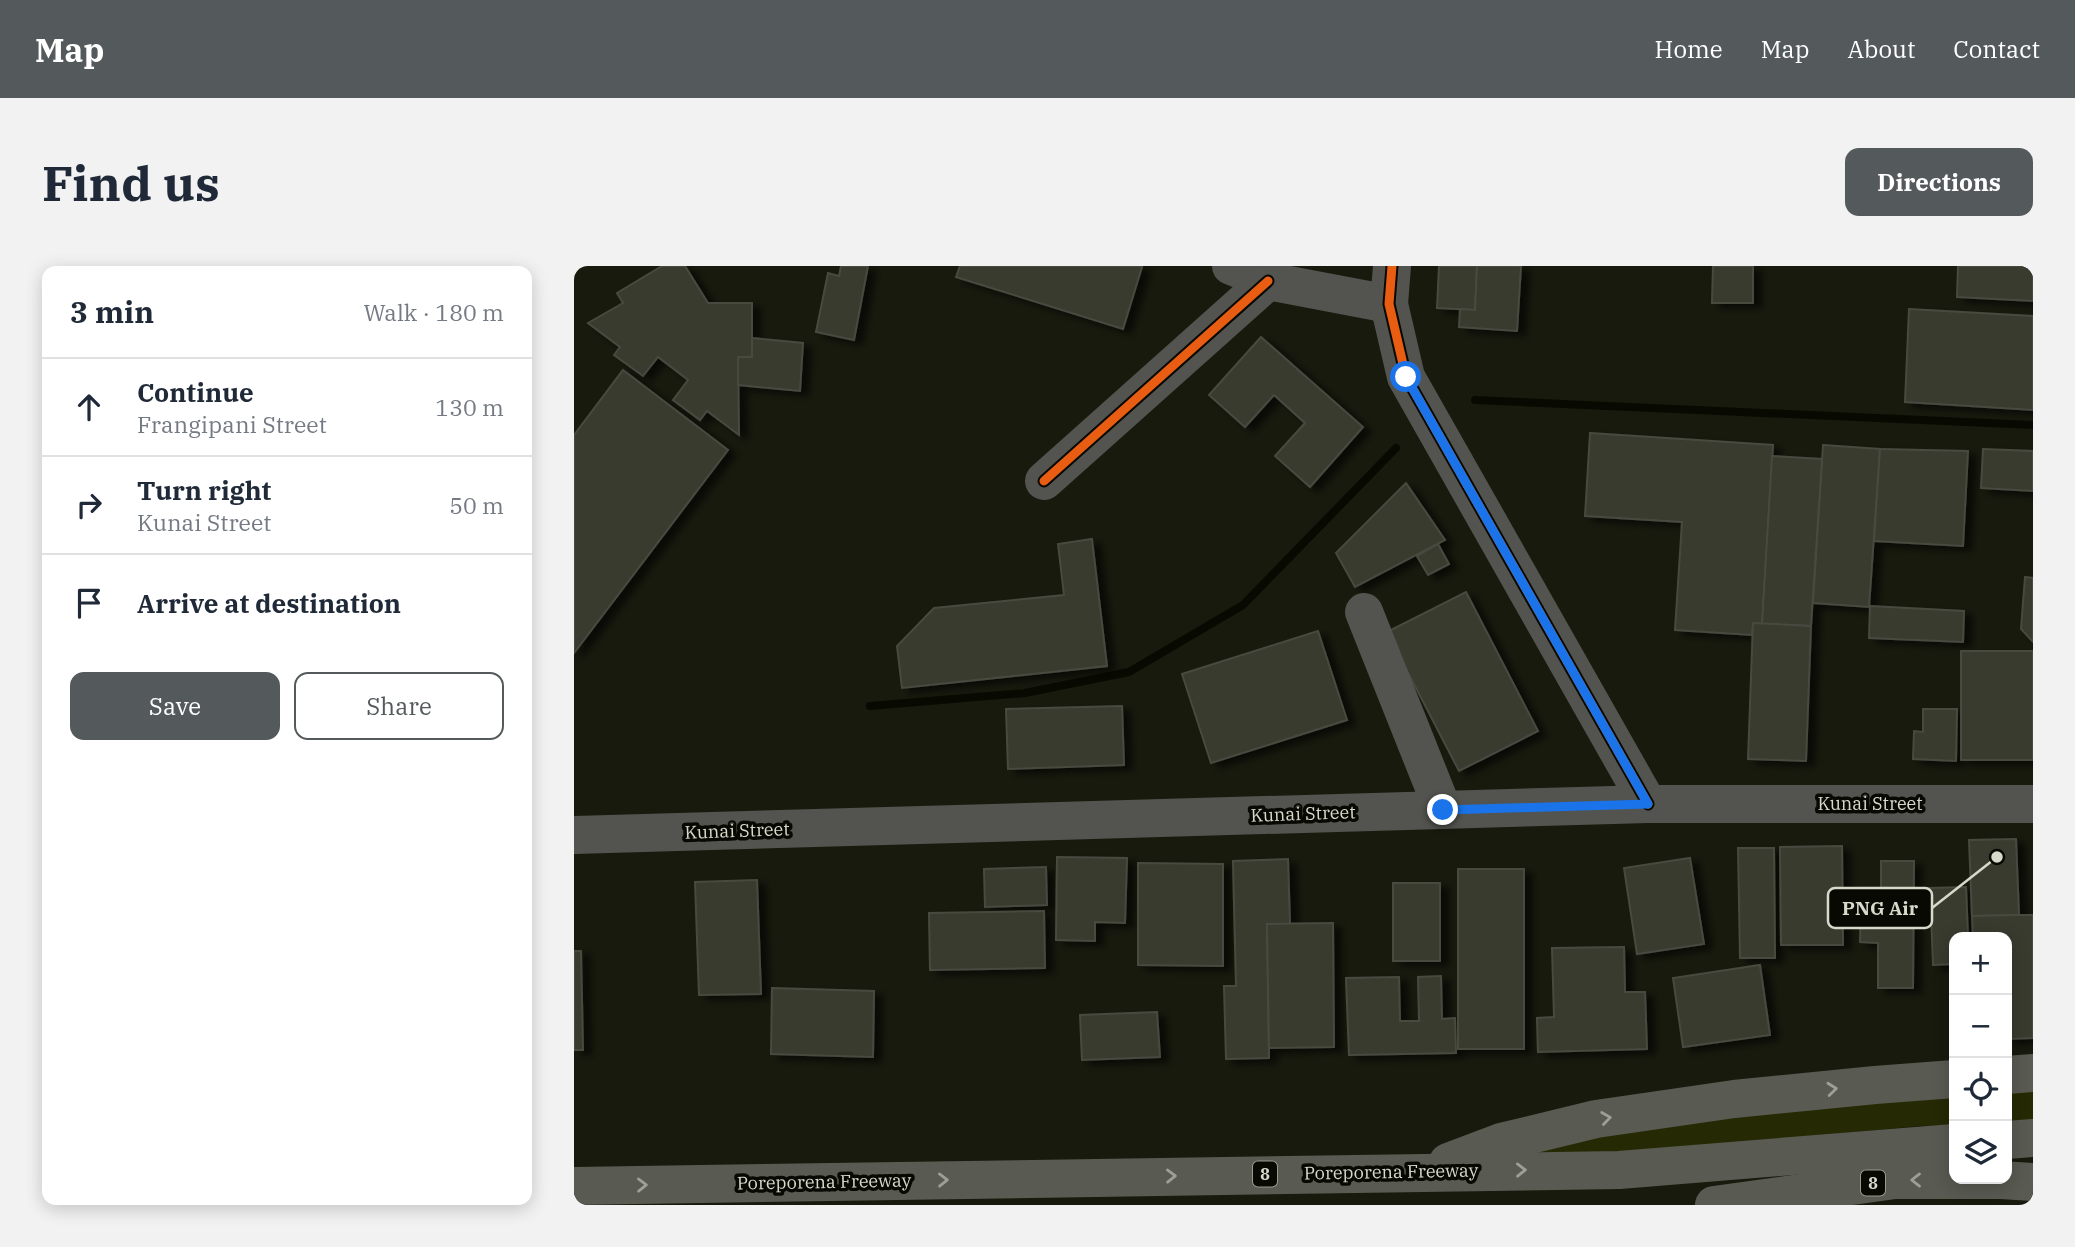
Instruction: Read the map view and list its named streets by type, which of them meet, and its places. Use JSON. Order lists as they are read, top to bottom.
{
  "streets": {
    "highway": ["Poreporena Freeway", "8"],
    "street": ["Kunai Street"]
  },
  "places": ["PNG Air"],
  "page": {
    "header": "Map",
    "nav": [
      "Home",
      "Map",
      "About",
      "Contact"
    ],
    "buttons": [
      "Directions",
      ["Save", "Share"]
    ],
    "title": "Find us",
    "heading": ["3 min", "Walk · 180 m"],
    "list": [
      ["Continue", "Frangipani Street", "130 m"],
      ["Turn right", "Kunai Street", "50 m"],
      "Arrive at destination"
    ],
    "map_buttons": ["+", "−"]
  }
}
